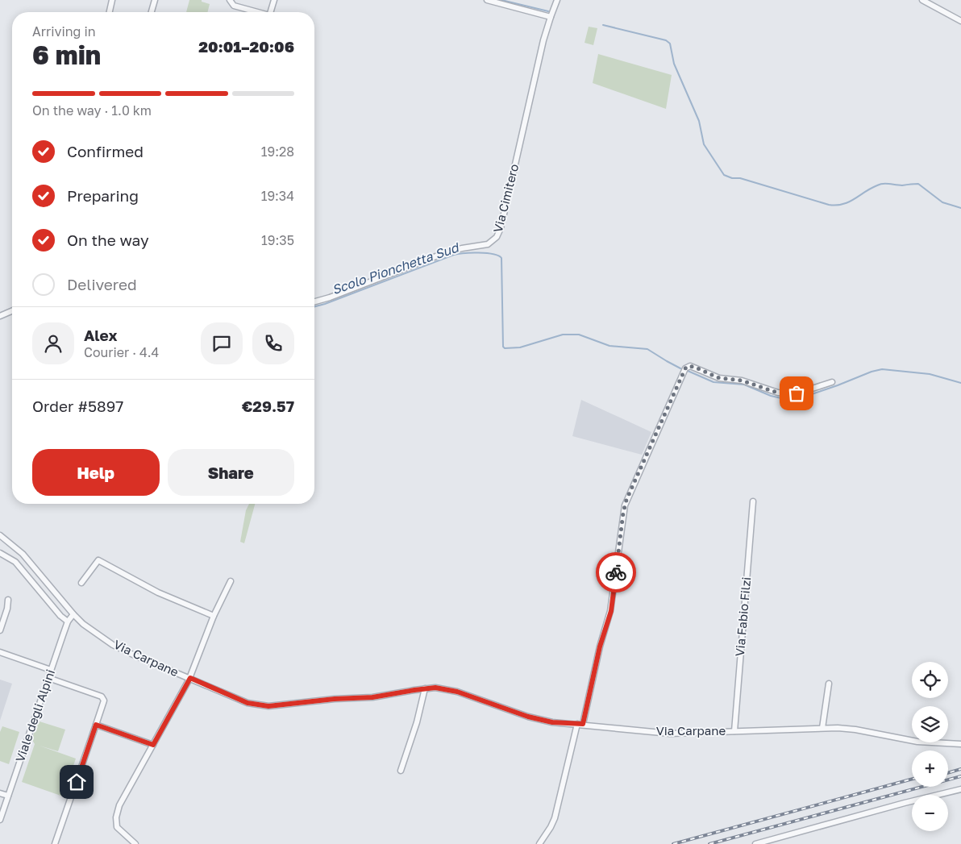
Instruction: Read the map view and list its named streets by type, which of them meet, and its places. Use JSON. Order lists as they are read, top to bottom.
{
  "streets": {
    "street": [
      "Via Cimitero",
      "Via Fabio Filzi",
      "Via Carpane",
      "Viale degli Alpini"
    ]
  },
  "crossings": [
    ["Via Fabio Filzi", "Via Carpane"],
    ["Via Carpane", "Viale degli Alpini"]
  ],
  "water": ["Scolo Pionchetta Sud"],
  "page": {
    "heading": ["6 min", "Arriving in", "20:01–20:06"],
    "panel": [
      "Alex",
      "Courier · 4.4",
      "Order #5897",
      "€29.57"
    ],
    "bar": "On the way · 1.0 km",
    "list": [
      ["Confirmed", "19:28"],
      ["Preparing", "19:34"],
      ["On the way", "19:35"],
      "Delivered"
    ],
    "buttons": ["Help", "Share"],
    "map_buttons": ["+", "−"]
  }
}
